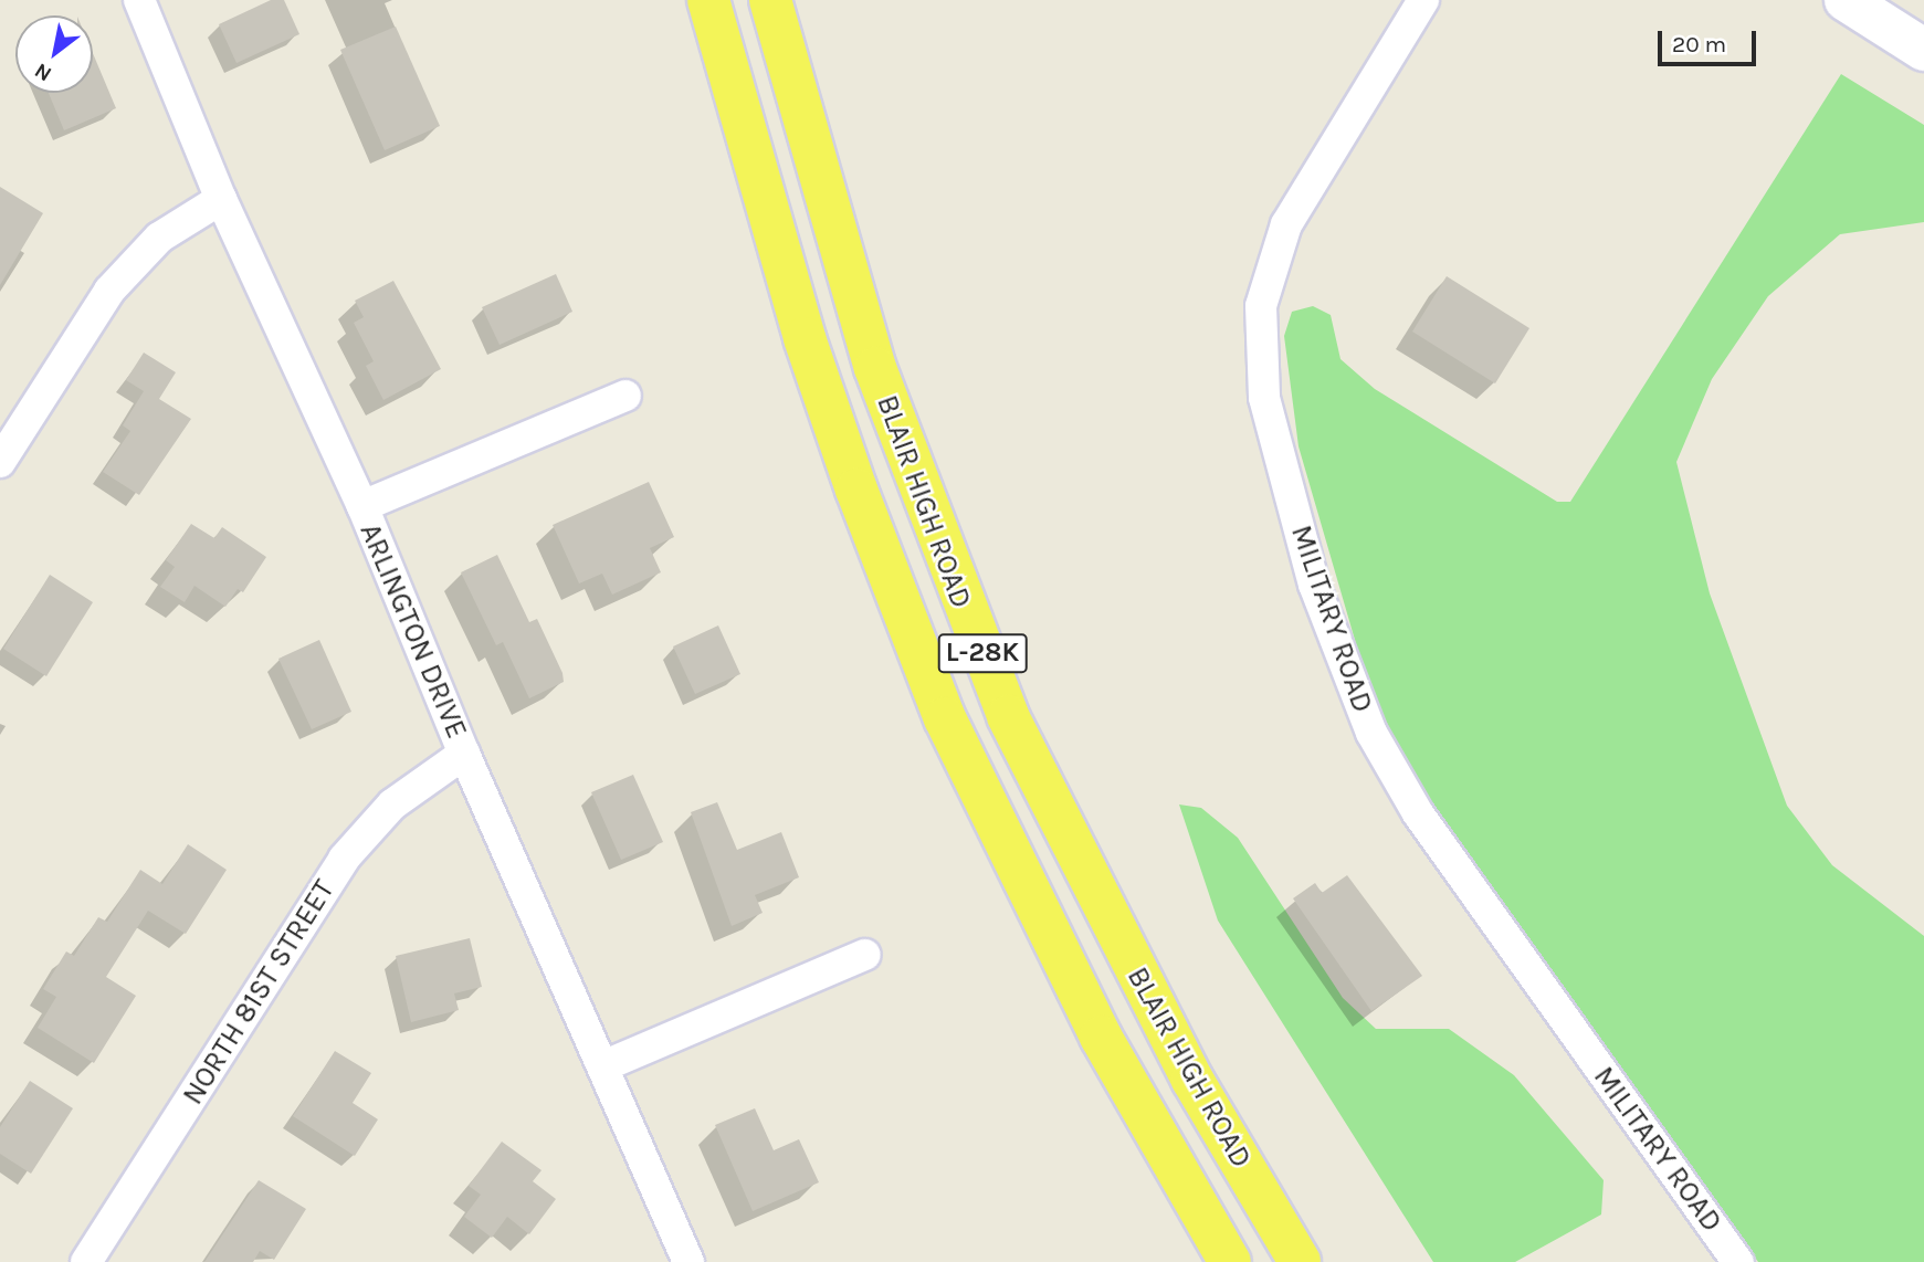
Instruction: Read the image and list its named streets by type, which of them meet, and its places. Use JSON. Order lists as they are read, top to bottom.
{
  "streets": {
    "main road": ["BLAIR HIGH ROAD", "L-28K"],
    "street": ["MILITARY ROAD", "ARLINGTON DRIVE", "NORTH 81ST STREET"]
  },
  "crossings": [
    ["ARLINGTON DRIVE", "NORTH 81ST STREET"]
  ],
  "scale_bar": "20 m",
  "north": "bottom left"
}
